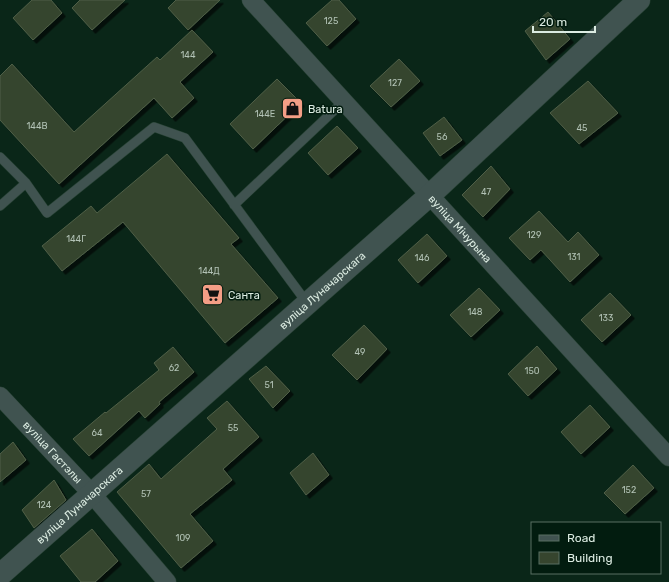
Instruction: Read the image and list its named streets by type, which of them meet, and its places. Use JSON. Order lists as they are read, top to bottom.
{
  "streets": {
    "street": ["вуліца Мічурына", "вуліца Луначарскага", "вуліца Гастэлы"]
  },
  "crossings": [
    ["вуліца Мічурына", "вуліца Луначарскага"],
    ["вуліца Луначарскага", "вуліца Гастэлы"]
  ],
  "places": {
    "shop": ["Batura"],
    "supermarket": ["Санта"]
  },
  "house_numbers": [
    "125",
    "144",
    "127",
    "144Е",
    "144В",
    "45",
    "56",
    "47",
    "129",
    "144Г",
    "131",
    "146",
    "144Д",
    "148",
    "133",
    "49",
    "62",
    "150",
    "51",
    "55",
    "64",
    "152",
    "57",
    "124",
    "109"
  ],
  "legend": ["Road", "Building"],
  "scale_bar": "20 m"
}
